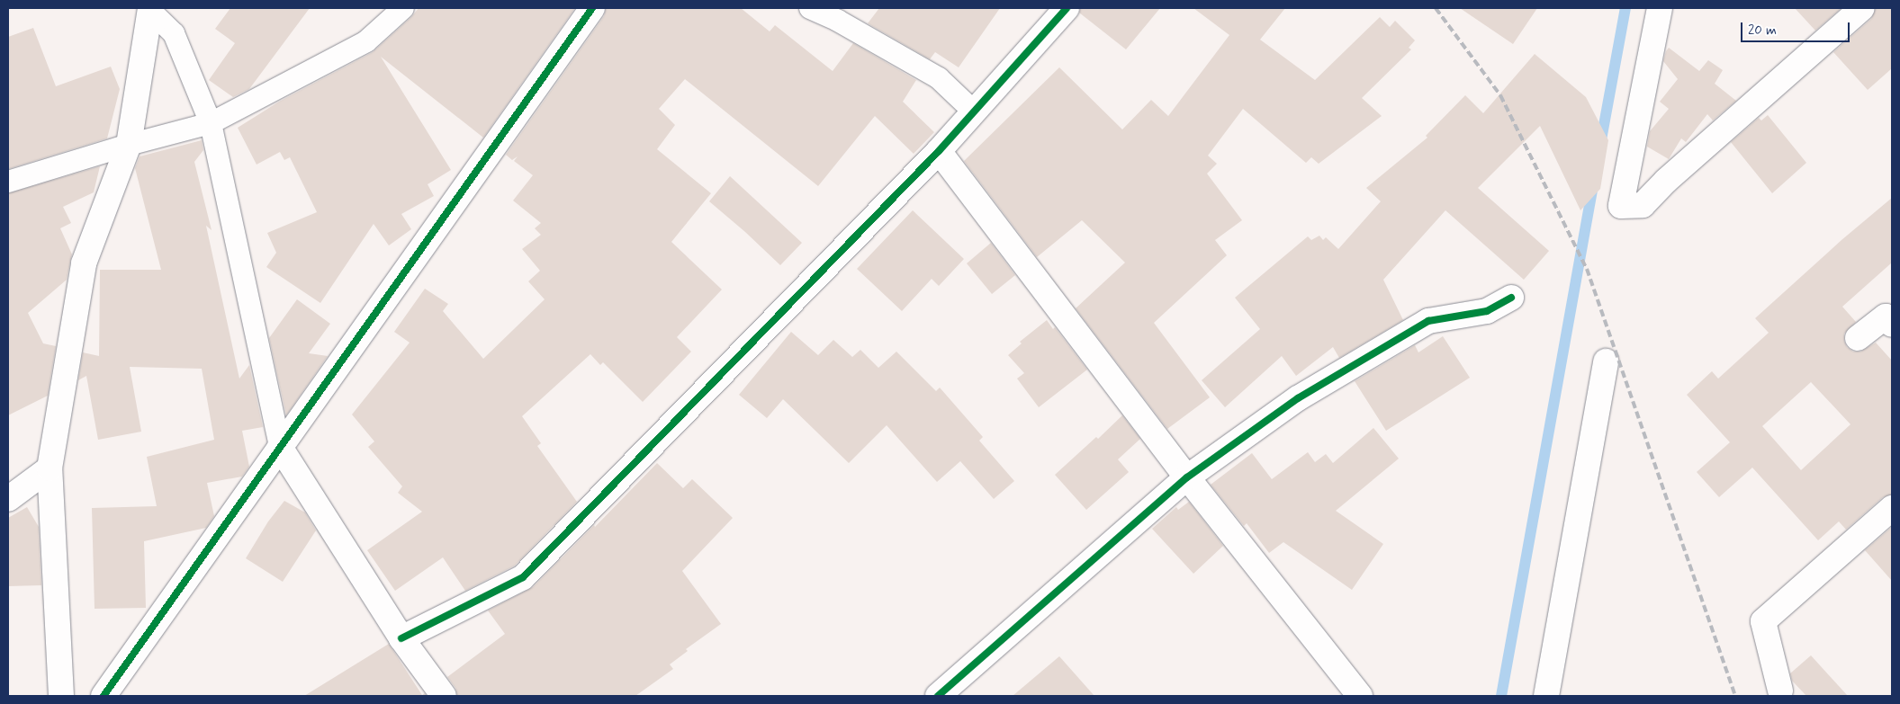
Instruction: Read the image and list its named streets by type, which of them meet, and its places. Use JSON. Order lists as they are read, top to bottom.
{
  "scale_bar": "20 m"
}
